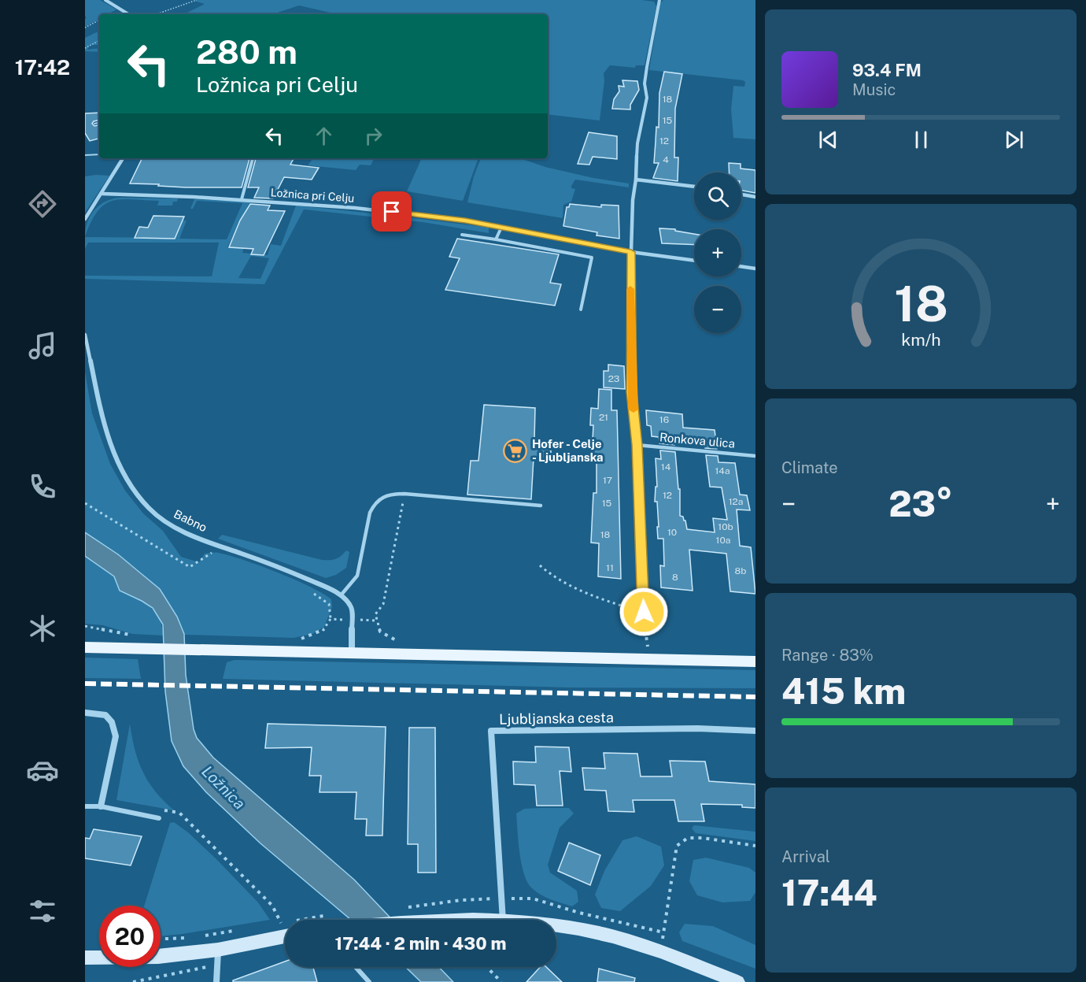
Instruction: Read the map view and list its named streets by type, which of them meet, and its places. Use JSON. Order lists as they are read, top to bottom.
{
  "streets": {
    "street": ["Ložnica pri Celju", "Babno", "Ljubljanska cesta"],
    "lane": ["Ronkova ulica"]
  },
  "water": ["Ložnica"],
  "places": {
    "supermarket": ["Hofer - Celje - Ljubljanska"]
  },
  "house_numbers": [
    "18",
    "15",
    "12",
    "4",
    "23",
    "21",
    "16",
    "14",
    "14a",
    "17",
    "12",
    "12a",
    "15",
    "10b",
    "10",
    "18",
    "10a",
    "11",
    "8b",
    "8"
  ],
  "page": {
    "tabs": "17:42",
    "turn": ["280 m", "Ložnica pri Celju"],
    "song": ["93.4 FM", "Music"],
    "map_buttons": ["+", "−"],
    "tile": [
      "Climate",
      ["Range · 83%", "415 km"],
      ["Arrival", "17:44"]
    ],
    "heat": ["−", "23°", "+"],
    "limit": "20",
    "trip": "17:44 · 2 min · 430 m",
    "gauge": ["18", "km/h"]
  }
}
